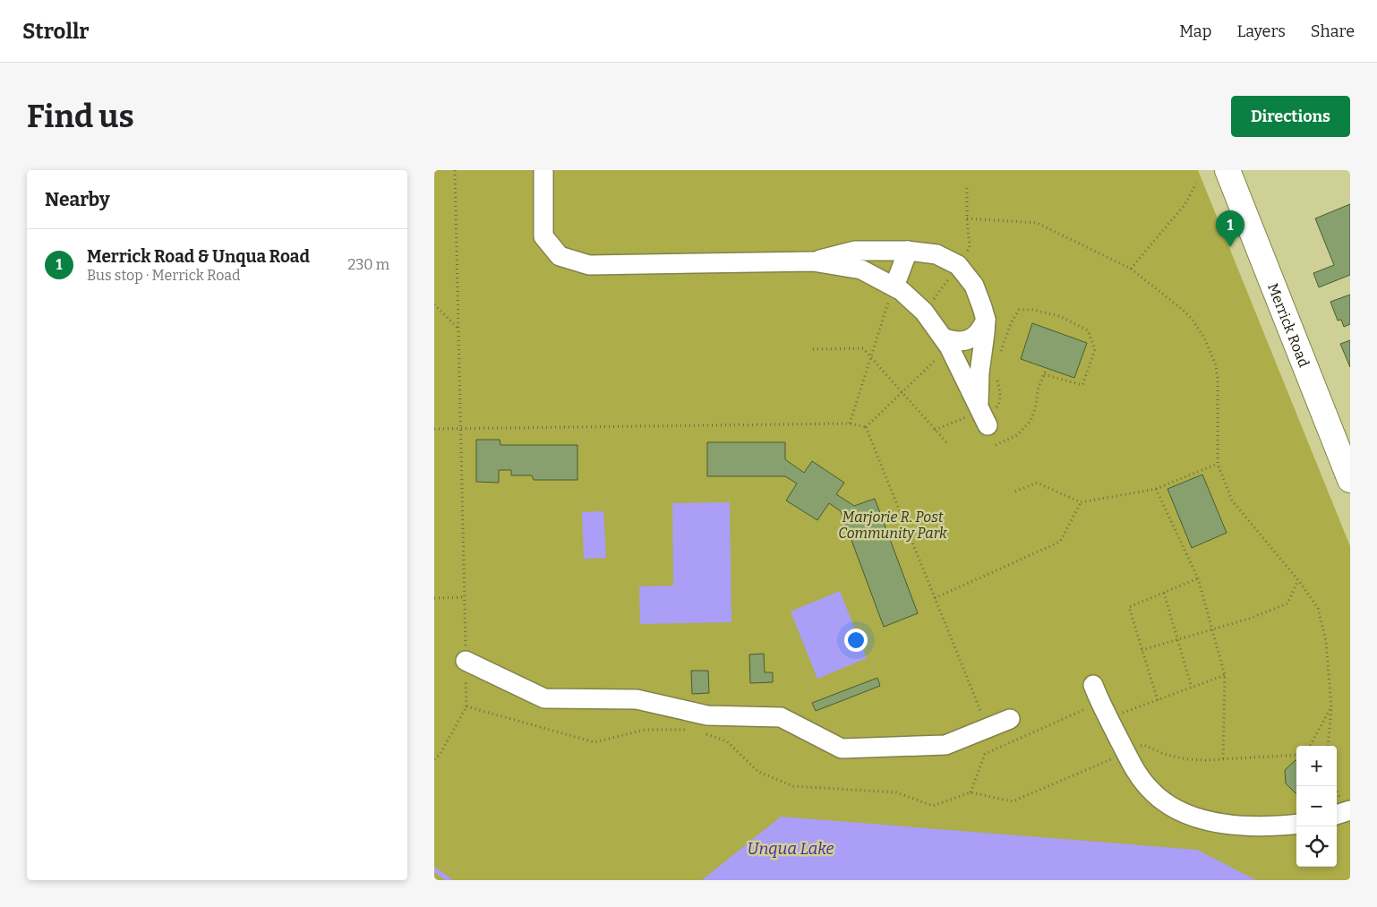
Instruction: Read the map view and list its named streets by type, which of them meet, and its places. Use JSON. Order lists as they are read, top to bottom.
{
  "streets": {
    "main road": ["Merrick Road"]
  },
  "water": ["Unqua Lake"],
  "parks": ["Marjorie R. Post Community Park"],
  "page": {
    "header": "Strollr",
    "nav": ["Map", "Layers", "Share"],
    "buttons": "Directions",
    "title": "Find us",
    "heading": "Nearby",
    "pins": "1",
    "list": [
      {
        "mark": "1",
        "name": "Merrick Road & Unqua Road",
        "note": "Bus stop · Merrick Road",
        "value": "230 m"
      }
    ],
    "map_buttons": ["+", "−"]
  }
}
